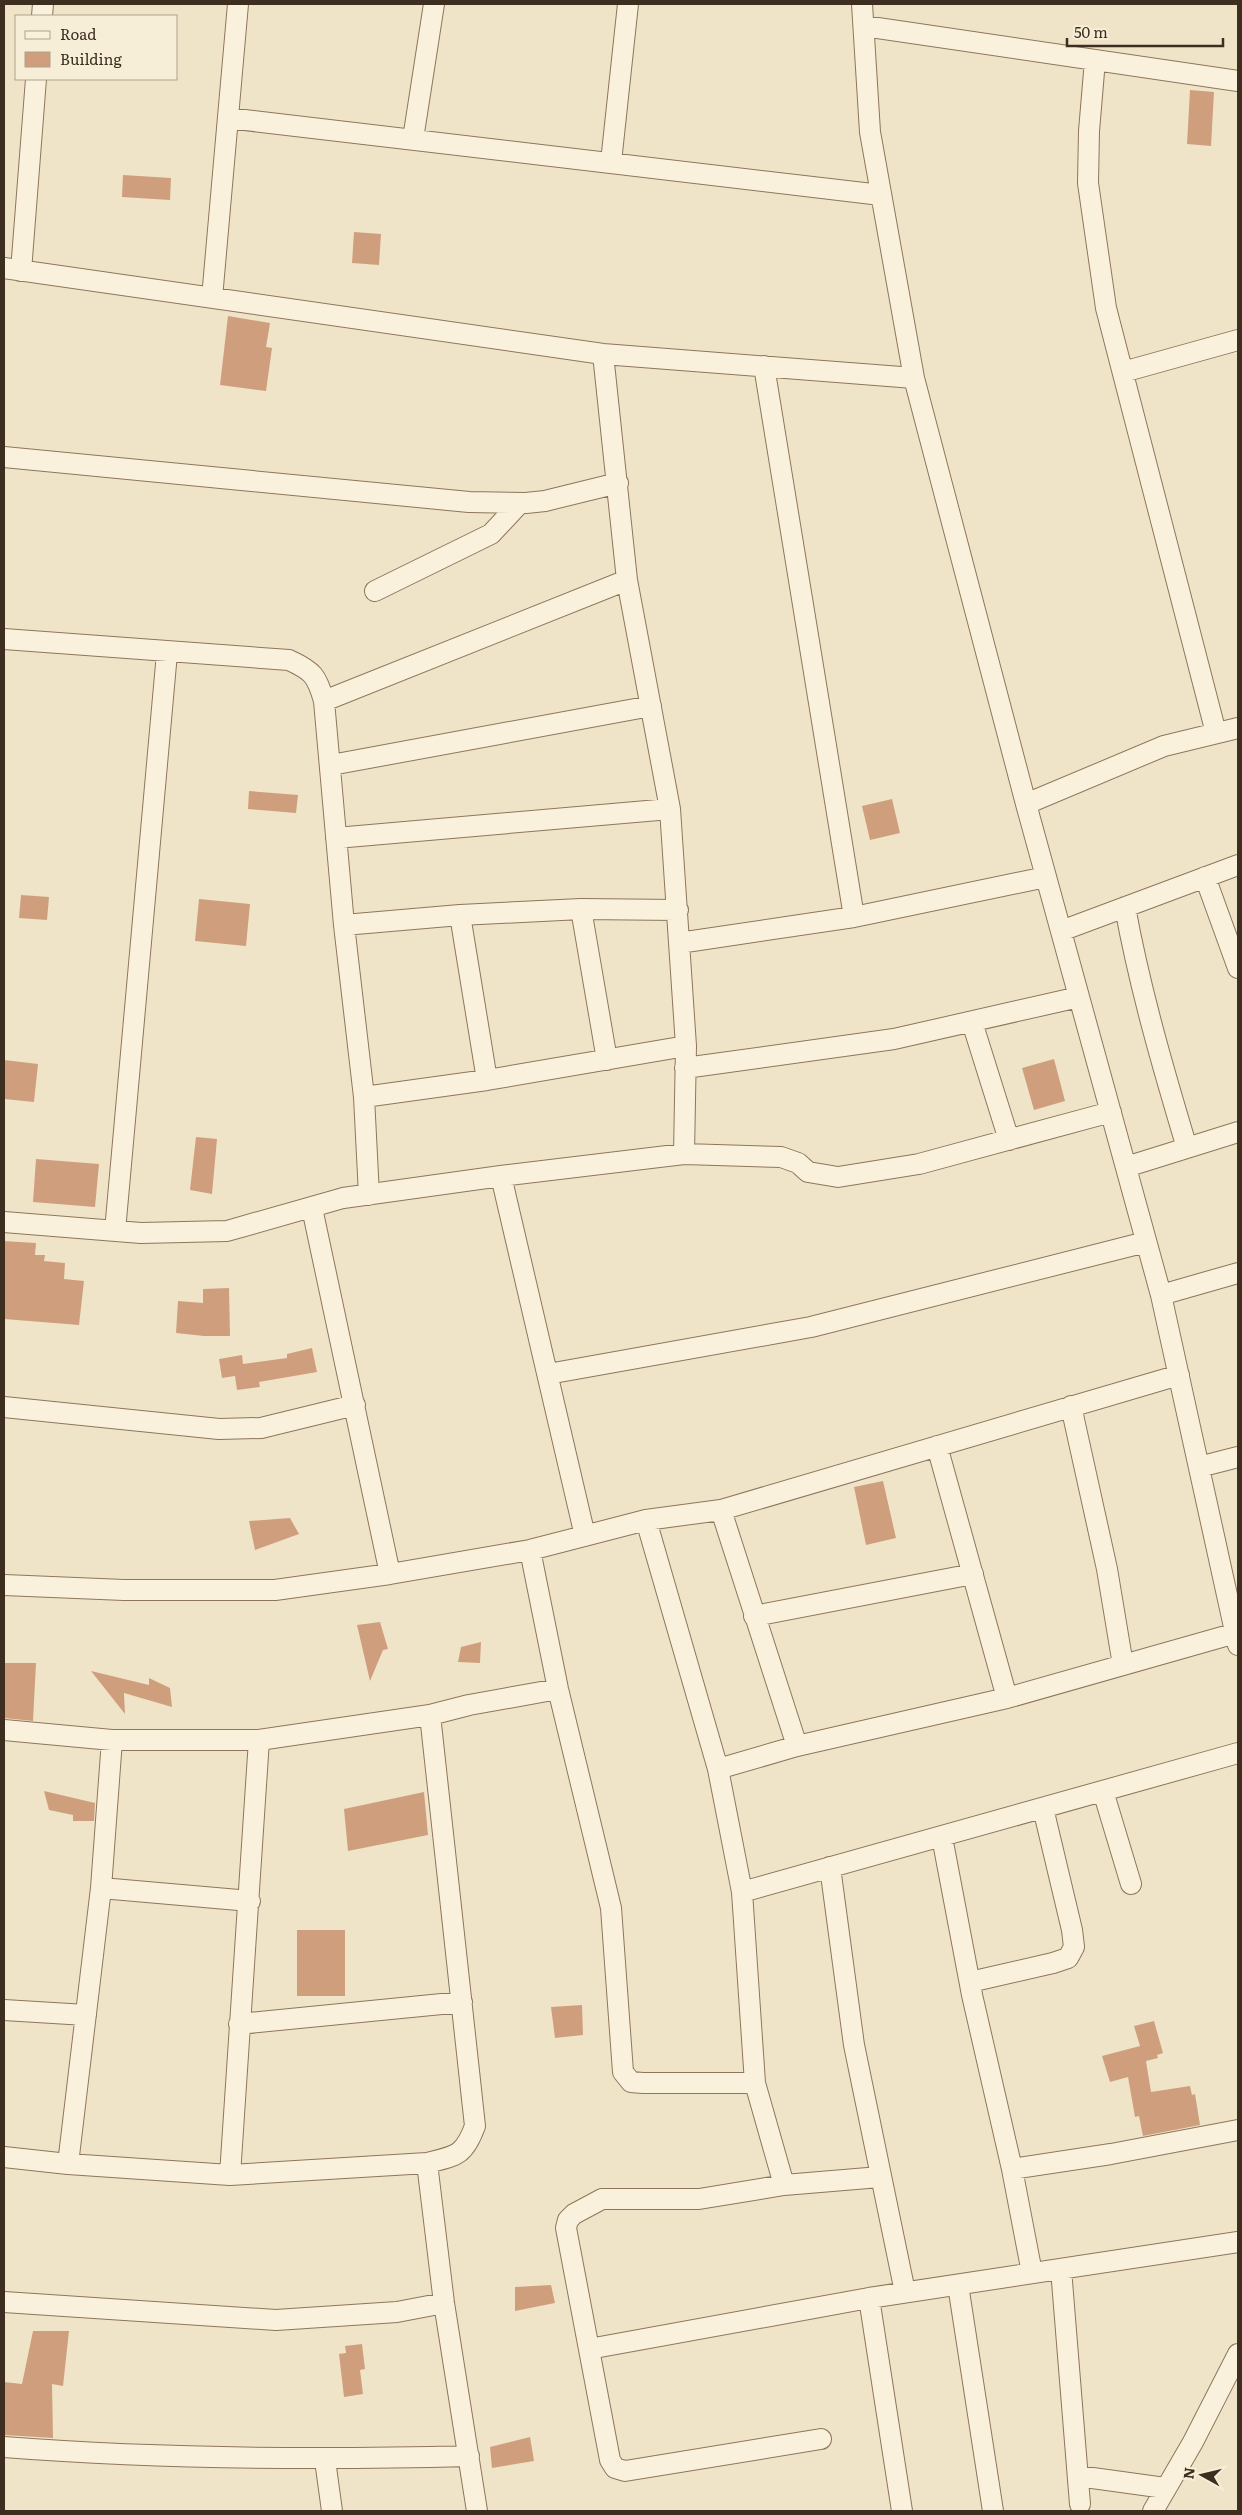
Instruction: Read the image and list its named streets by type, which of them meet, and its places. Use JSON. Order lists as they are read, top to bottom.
{
  "legend": ["Road", "Building"],
  "scale_bar": "50 m",
  "north": "left"
}
